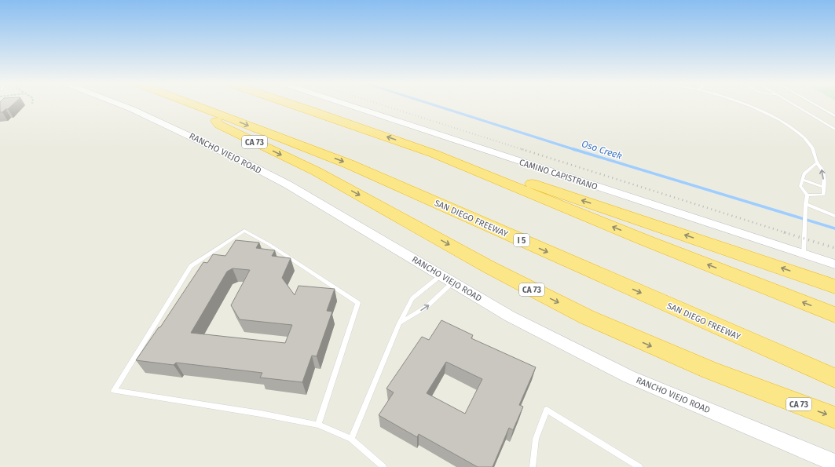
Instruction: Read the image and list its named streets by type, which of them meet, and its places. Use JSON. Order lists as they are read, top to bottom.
{
  "streets": {
    "highway": ["CA 73", "SAN DIEGO FREEWAY", "I 5"],
    "main road": ["RANCHO VIEJO ROAD"],
    "street": ["CAMINO CAPISTRANO"]
  },
  "crossings": [
    ["CA 73", "SAN DIEGO FREEWAY"]
  ],
  "water": ["Oso Creek"]
}
